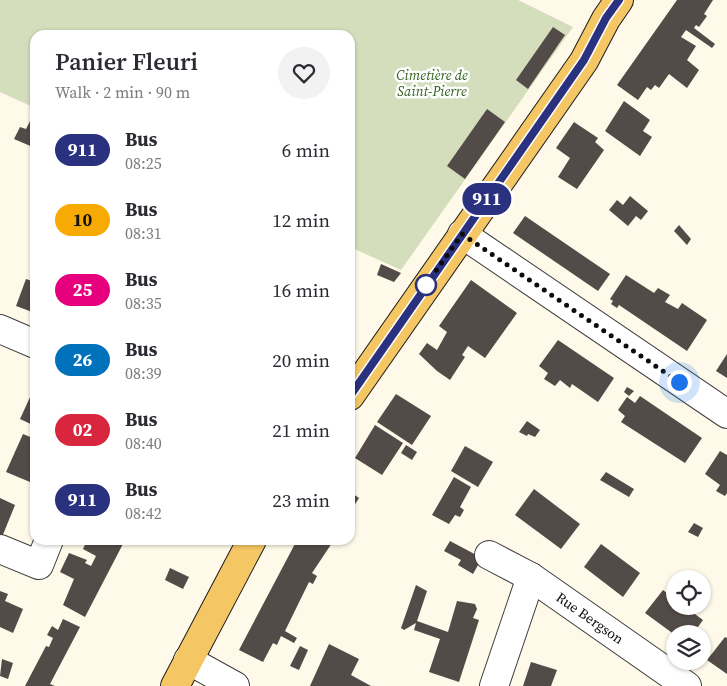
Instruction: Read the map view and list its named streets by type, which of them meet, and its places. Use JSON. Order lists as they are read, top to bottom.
{
  "streets": {
    "street": ["Rue Bergson"]
  },
  "parks": ["Cimetière de Saint-Pierre"],
  "lines": ["bus line 911"],
  "page": {
    "on_map": "911",
    "heading": ["Panier Fleuri", "Walk · 2 min · 90 m"],
    "list": [
      {
        "mark": "911",
        "name": "Bus",
        "note": "08:25",
        "value": "6 min"
      },
      {
        "mark": "10",
        "name": "Bus",
        "note": "08:31",
        "value": "12 min"
      },
      {
        "mark": "25",
        "name": "Bus",
        "note": "08:35",
        "value": "16 min"
      },
      {
        "mark": "26",
        "name": "Bus",
        "note": "08:39",
        "value": "20 min"
      },
      {
        "mark": "02",
        "name": "Bus",
        "note": "08:40",
        "value": "21 min"
      },
      {
        "mark": "911",
        "name": "Bus",
        "note": "08:42",
        "value": "23 min"
      }
    ]
  }
}
